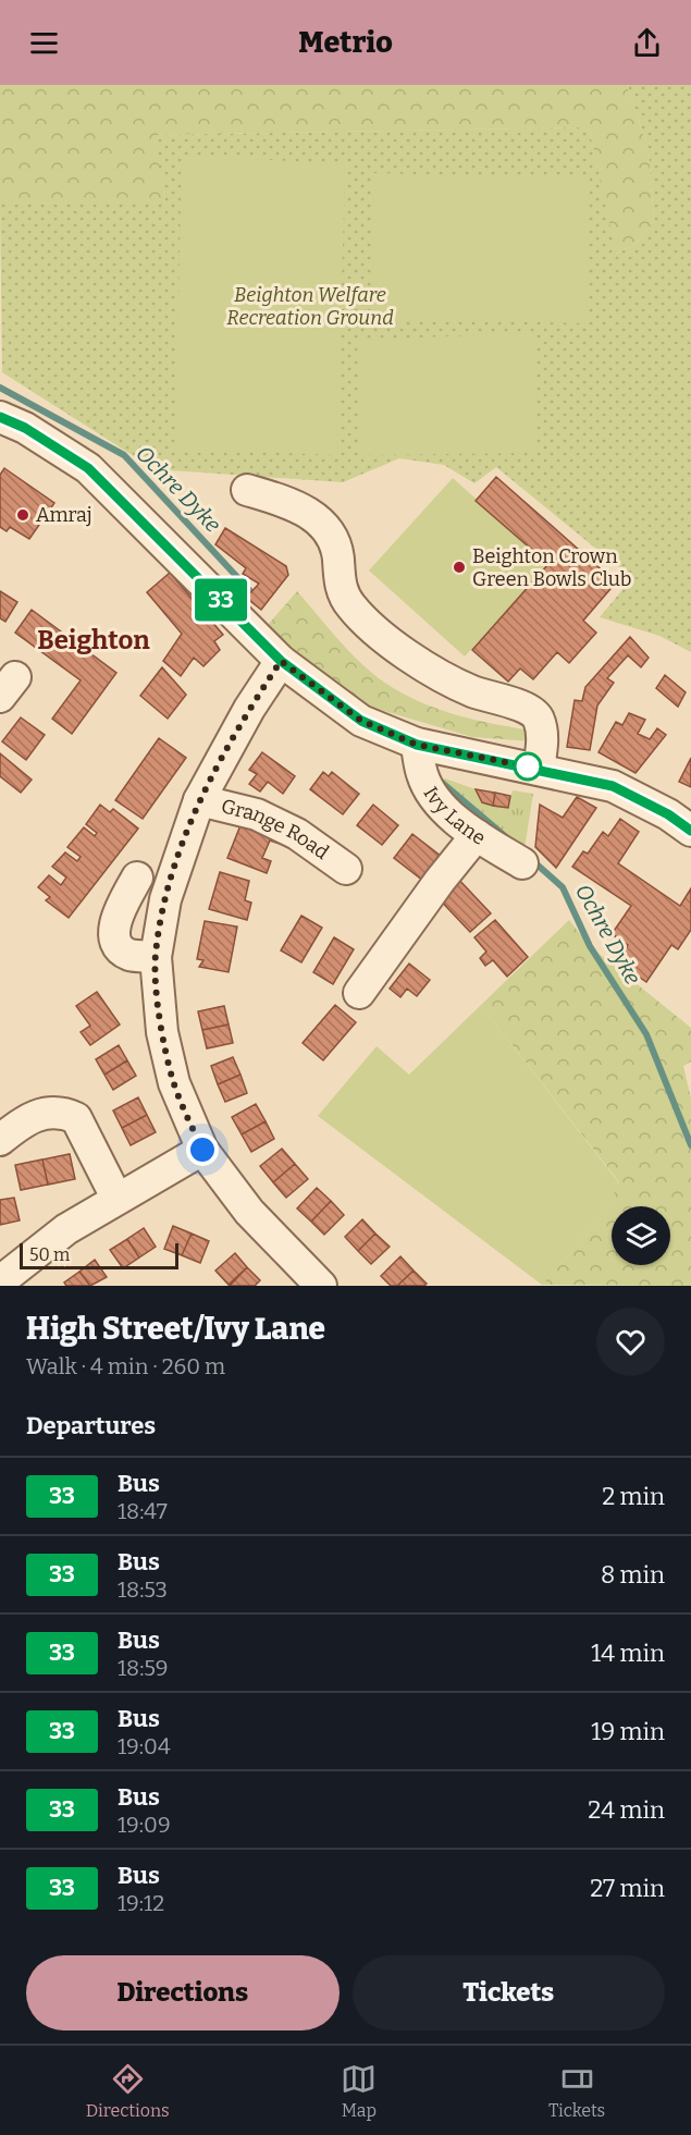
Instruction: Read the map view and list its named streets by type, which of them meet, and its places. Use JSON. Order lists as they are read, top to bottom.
{
  "streets": {
    "street": ["Ivy Lane", "Grange Road"]
  },
  "districts": ["Beighton"],
  "water": ["Ochre Dyke"],
  "parks": ["Beighton Welfare Recreation Ground"],
  "places": ["Amraj", "Beighton Crown Green Bowls Club"],
  "lines": ["bus line 33"],
  "scale_bar": "50 m",
  "page": {
    "header": "Metrio",
    "on_map": "33",
    "scale": "50 m",
    "heading": [
      ["High Street/Ivy Lane", "Walk · 4 min · 260 m"],
      "Departures"
    ],
    "list": [
      {
        "mark": "33",
        "name": "Bus",
        "note": "18:47",
        "value": "2 min"
      },
      {
        "mark": "33",
        "name": "Bus",
        "note": "18:53",
        "value": "8 min"
      },
      {
        "mark": "33",
        "name": "Bus",
        "note": "18:59",
        "value": "14 min"
      },
      {
        "mark": "33",
        "name": "Bus",
        "note": "19:04",
        "value": "19 min"
      },
      {
        "mark": "33",
        "name": "Bus",
        "note": "19:09",
        "value": "24 min"
      },
      {
        "mark": "33",
        "name": "Bus",
        "note": "19:12",
        "value": "27 min"
      }
    ],
    "buttons": ["Directions", "Tickets"],
    "tabs": ["Directions", "Map", "Tickets"]
  }
}
